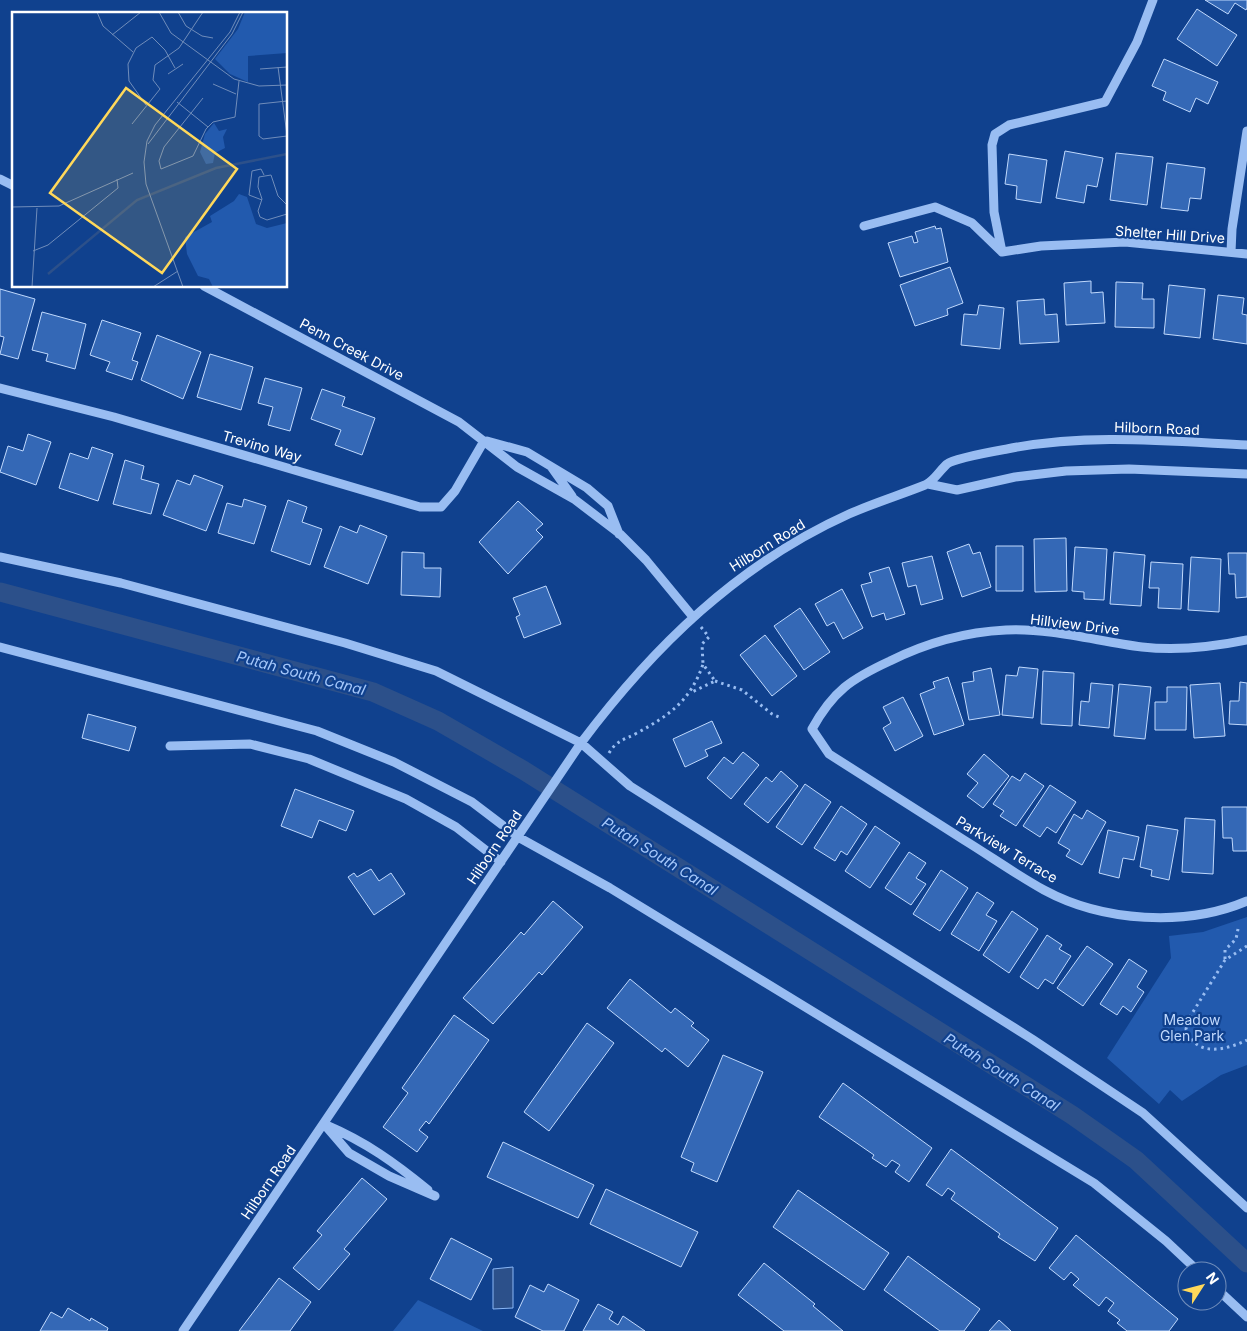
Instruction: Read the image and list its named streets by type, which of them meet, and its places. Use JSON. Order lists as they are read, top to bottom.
{
  "streets": {
    "street": [
      "Shelter Hill Drive",
      "Penn Creek Drive",
      "Hilborn Road",
      "Trevino Way",
      "Hillview Drive",
      "Parkview Terrace"
    ]
  },
  "crossings": [
    ["Penn Creek Drive", "Hilborn Road"],
    ["Penn Creek Drive", "Trevino Way"],
    ["Hillview Drive", "Parkview Terrace"]
  ],
  "water": ["Putah South Canal"],
  "parks": ["Meadow Glen Park"],
  "north": "top right"
}
